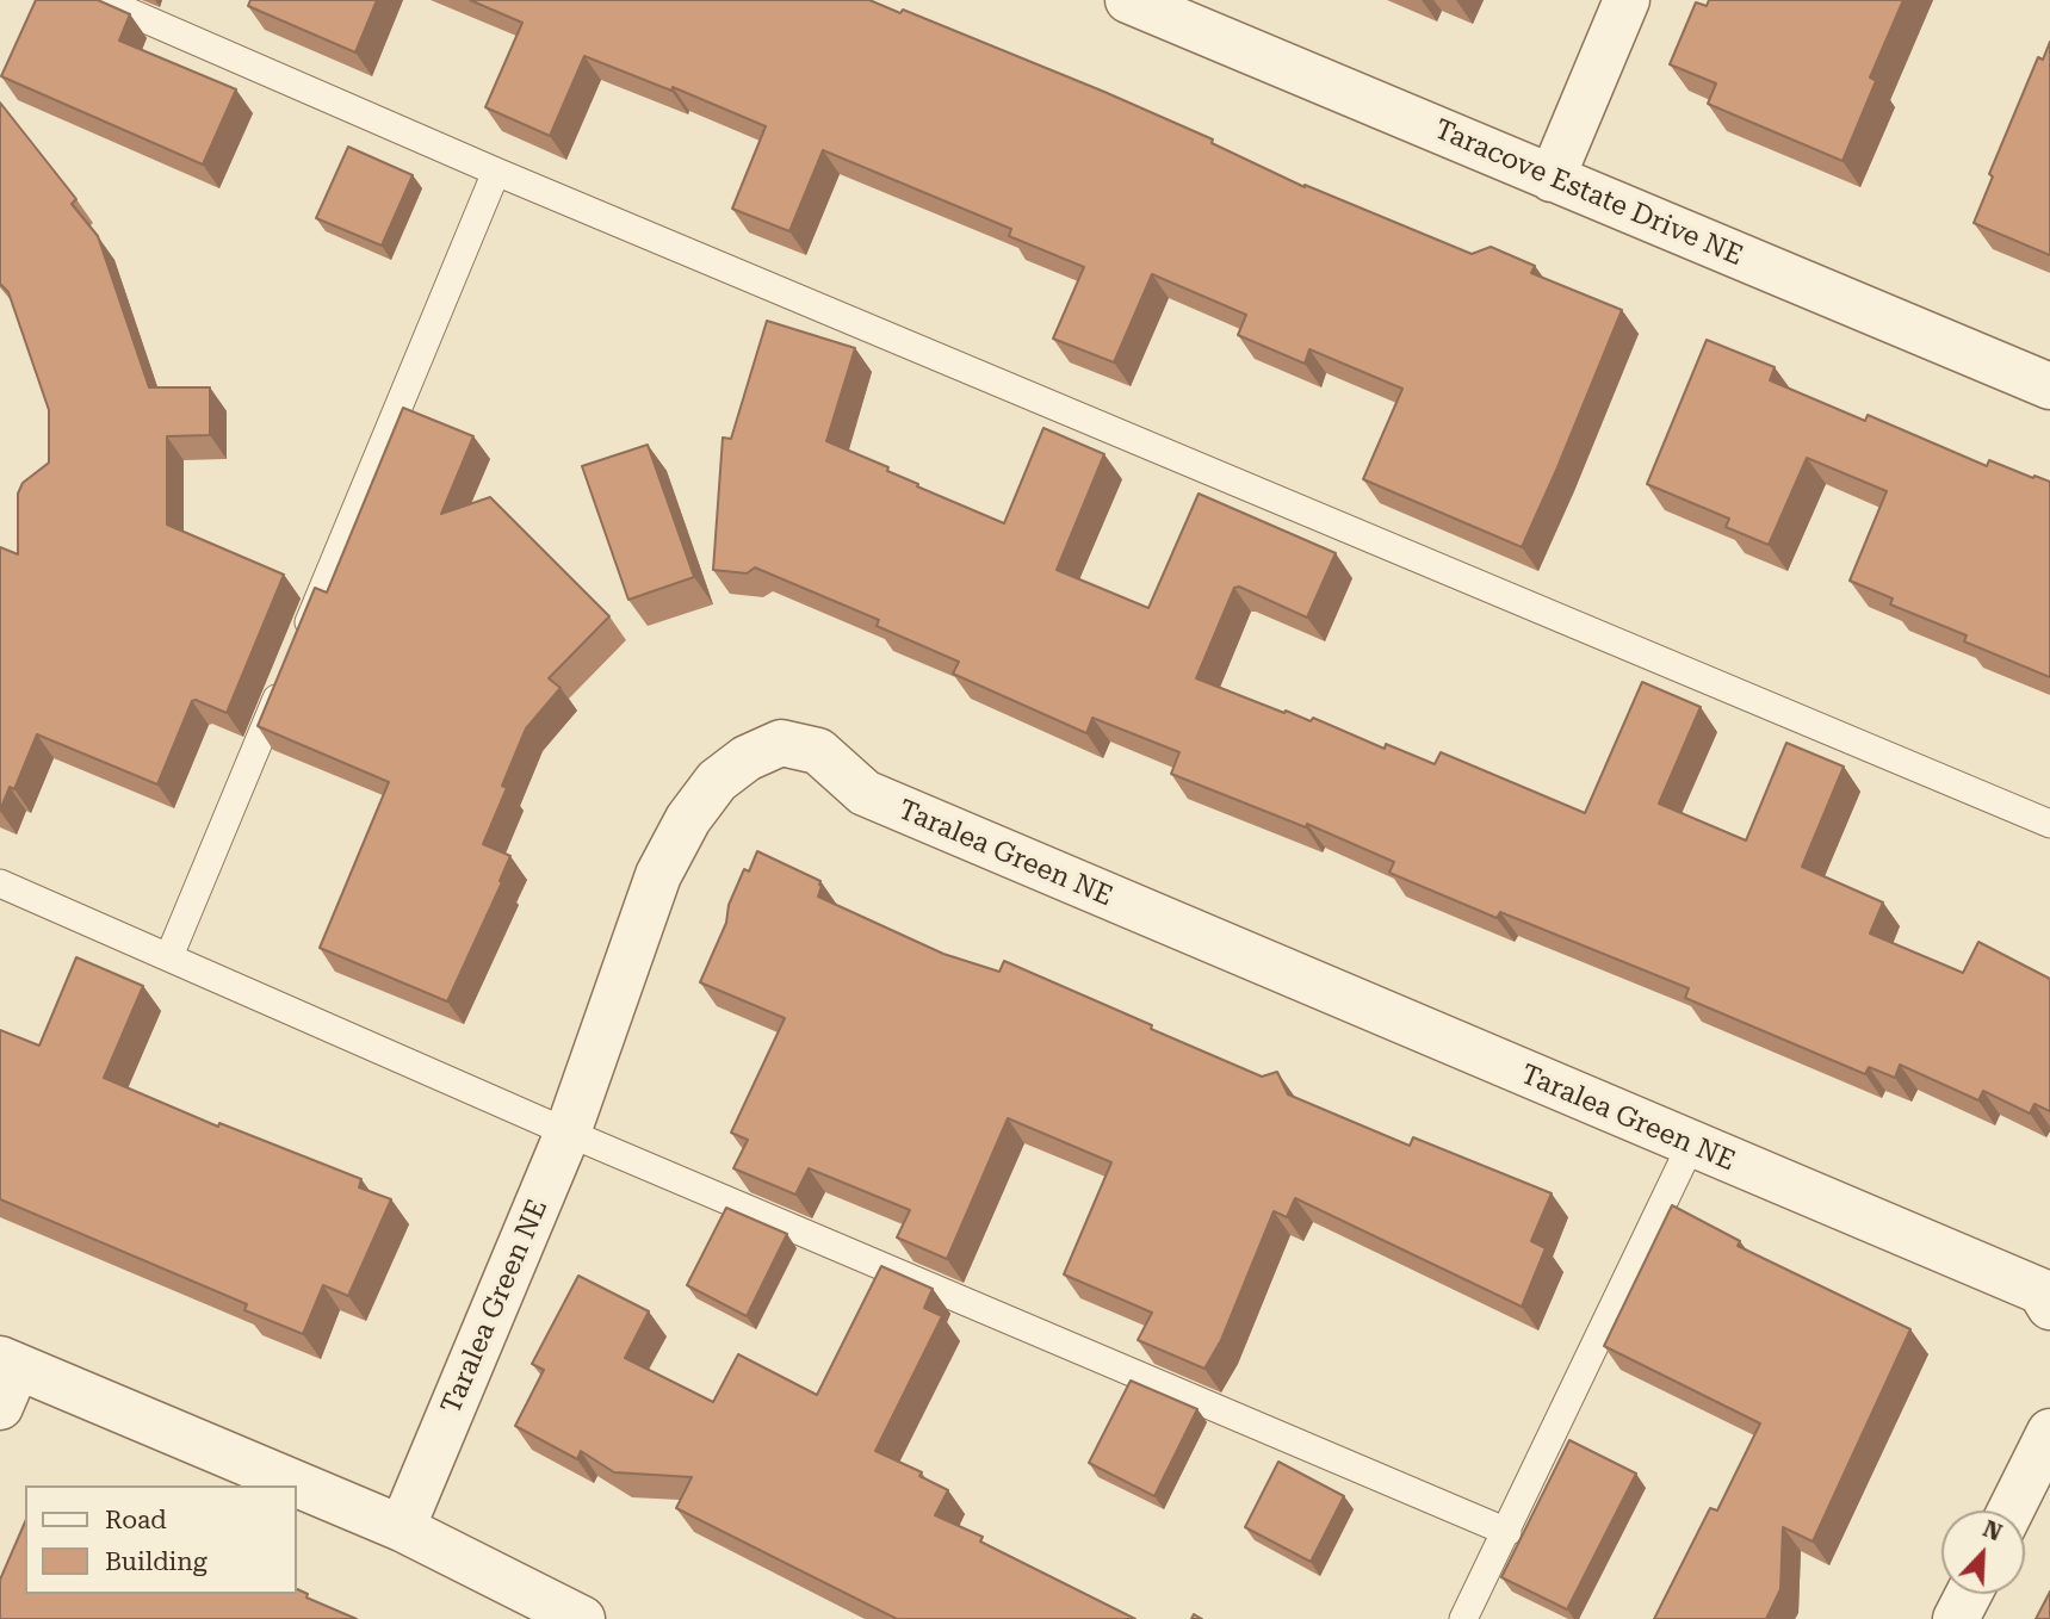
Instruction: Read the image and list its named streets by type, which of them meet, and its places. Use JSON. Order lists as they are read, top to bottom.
{
  "streets": {
    "street": ["Taracove Estate Drive NE", "Taralea Green NE"]
  },
  "legend": ["Road", "Building"],
  "north": "top right"
}
